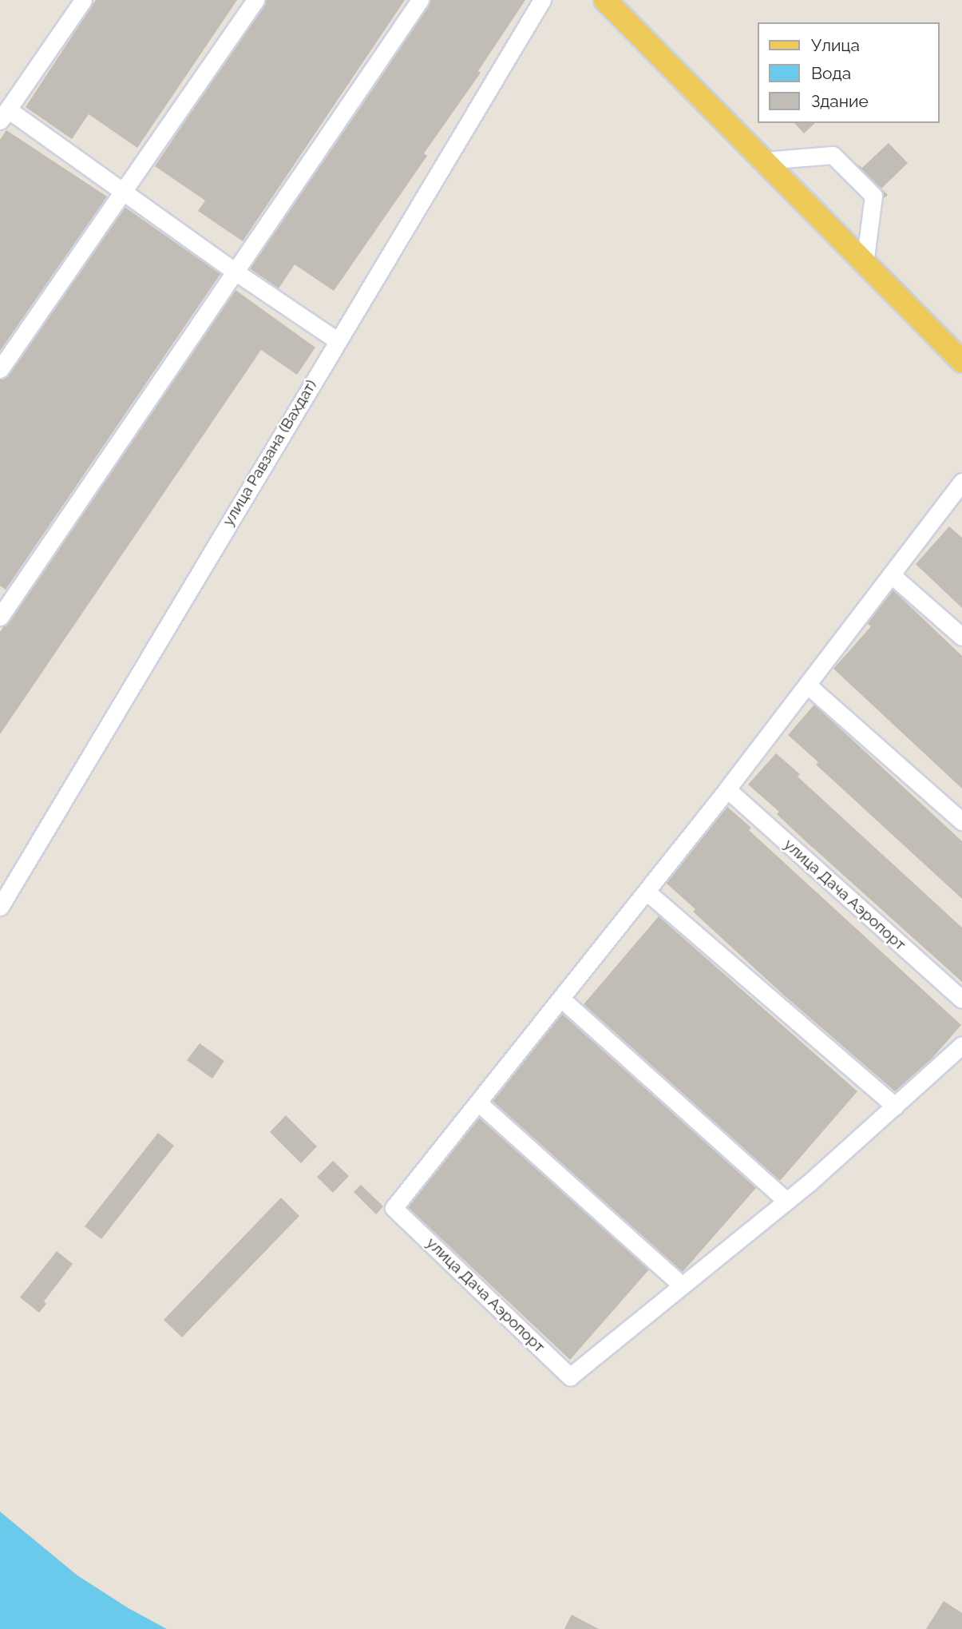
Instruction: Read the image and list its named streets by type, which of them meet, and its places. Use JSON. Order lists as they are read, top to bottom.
{
  "streets": {
    "street": ["улица Равзана (Вахдат)", "улица Дача Аэропорт"]
  },
  "legend": ["Улица", "Вода", "Здание"]
}
